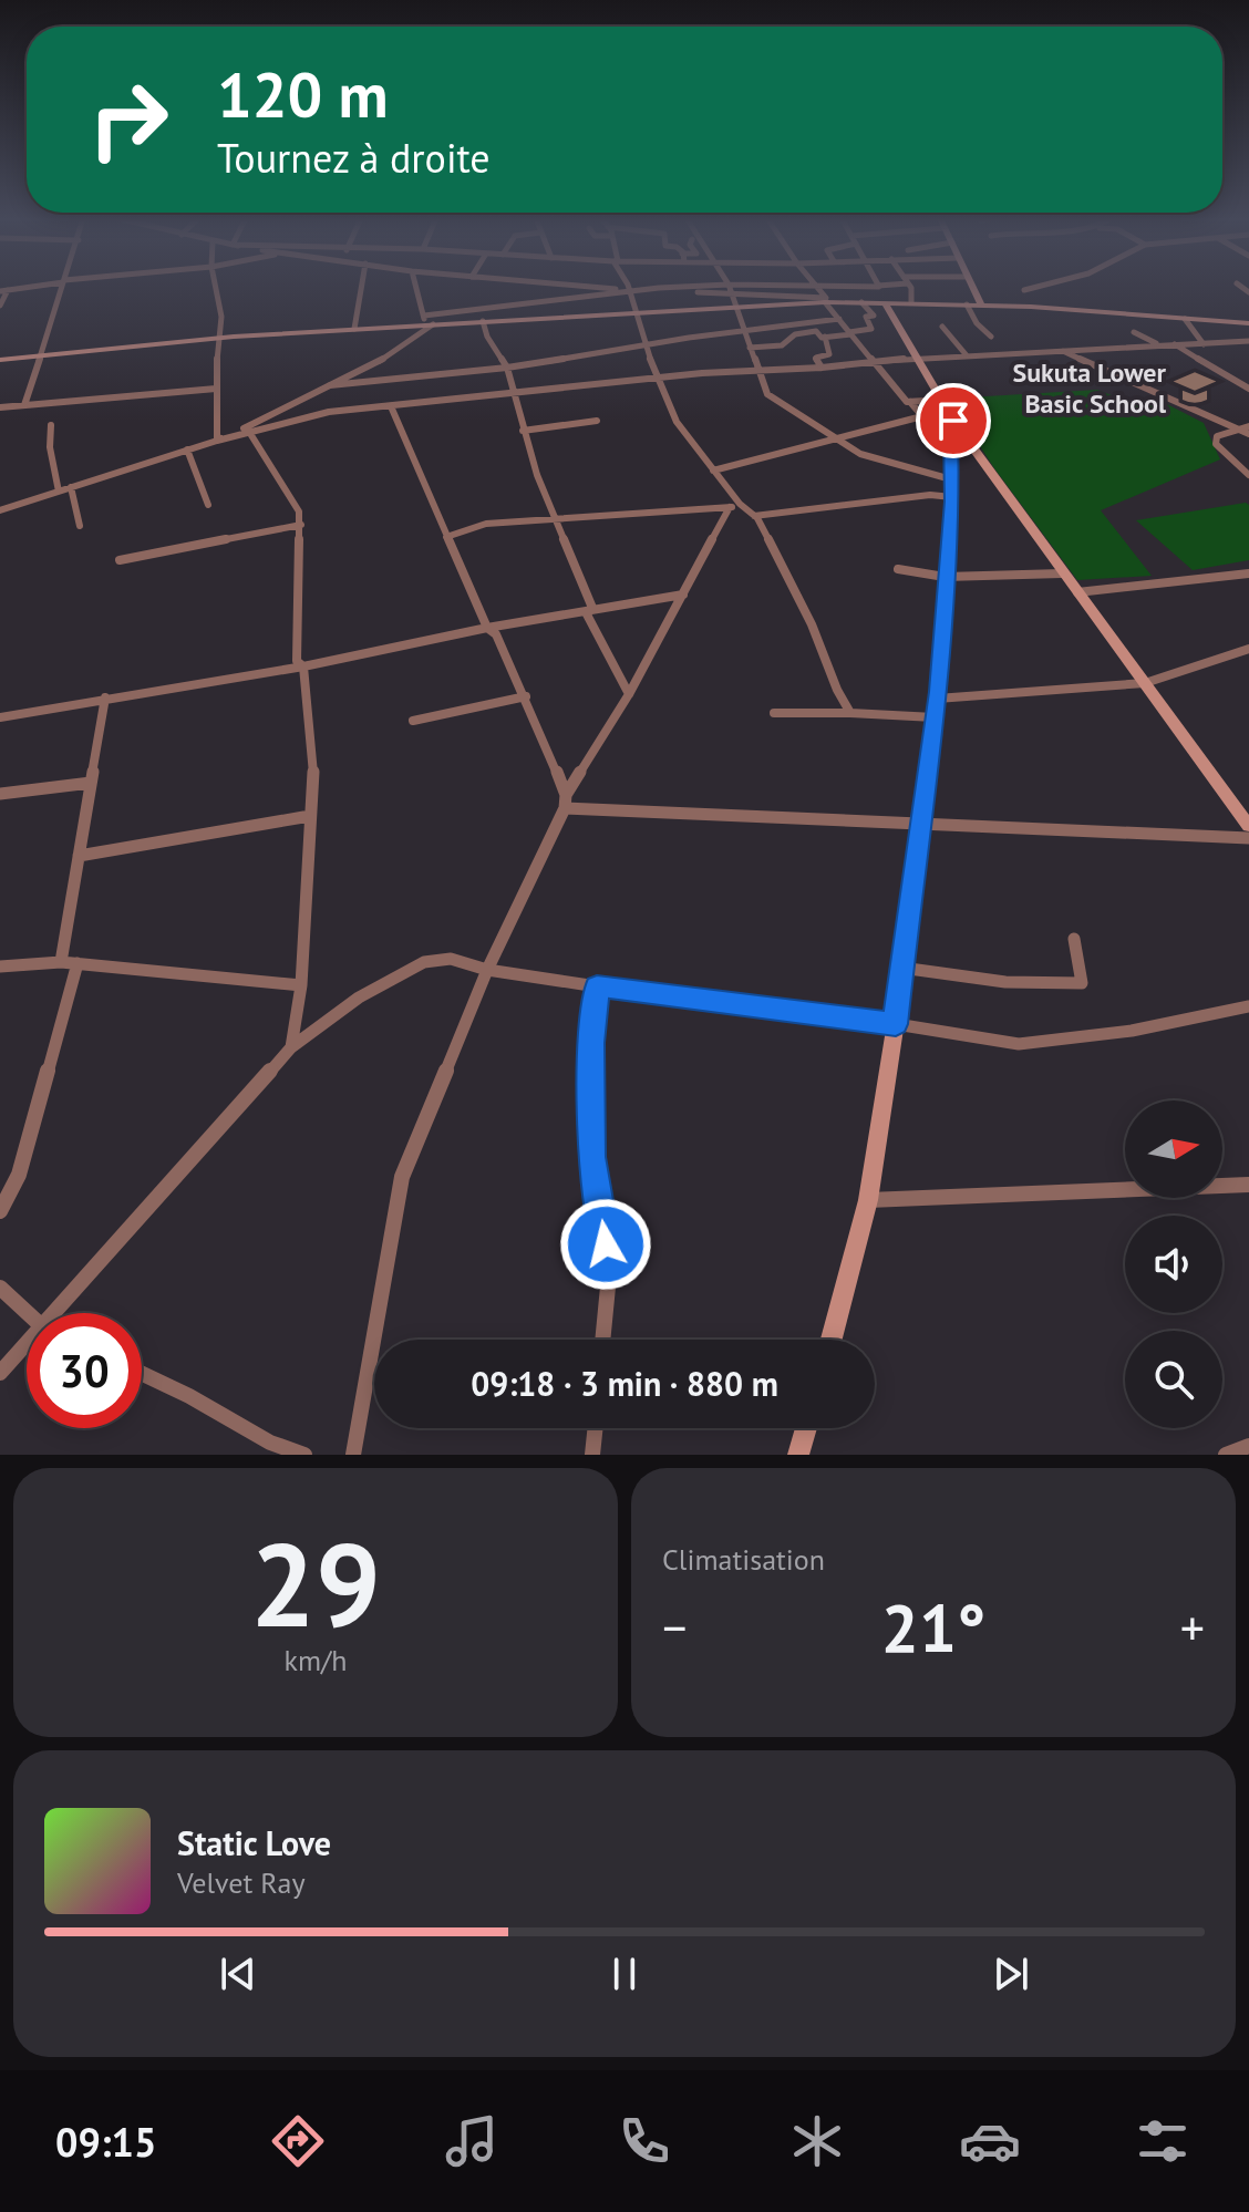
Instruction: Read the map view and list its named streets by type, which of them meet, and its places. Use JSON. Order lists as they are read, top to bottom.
{
  "places": {
    "school or university": ["Sukuta Lower Basic School"]
  },
  "north": "right",
  "page": {
    "turn": ["120 m", "Tournez à droite"],
    "limit": "30",
    "trip": "09:18 · 3 min · 880 m",
    "tile": [
      ["29", "km/h"],
      "Climatisation"
    ],
    "heat": ["−", "21°", "+"],
    "song": ["Static Love", "Velvet Ray"],
    "tabs": "09:15"
  }
}
